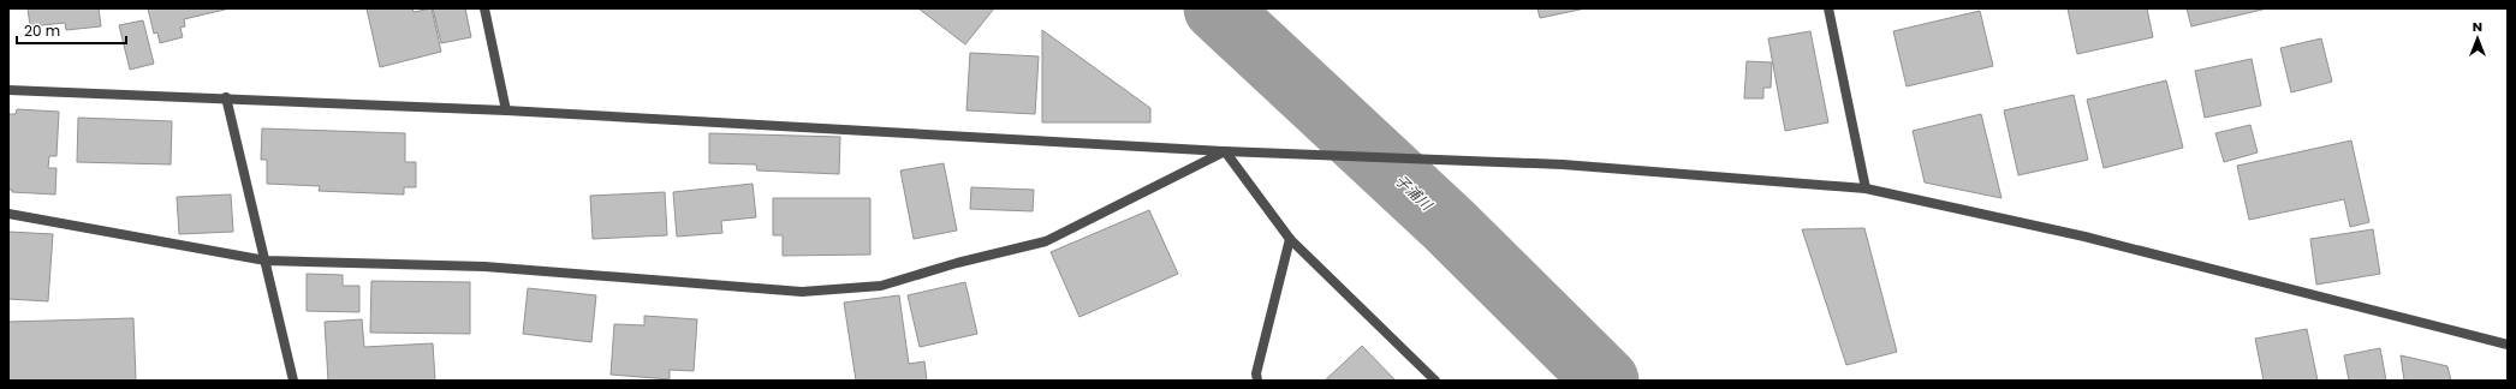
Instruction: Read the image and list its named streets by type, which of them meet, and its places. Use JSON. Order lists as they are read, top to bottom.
{
  "water": ["子浦川"],
  "scale_bar": "20 m",
  "north": "top"
}
